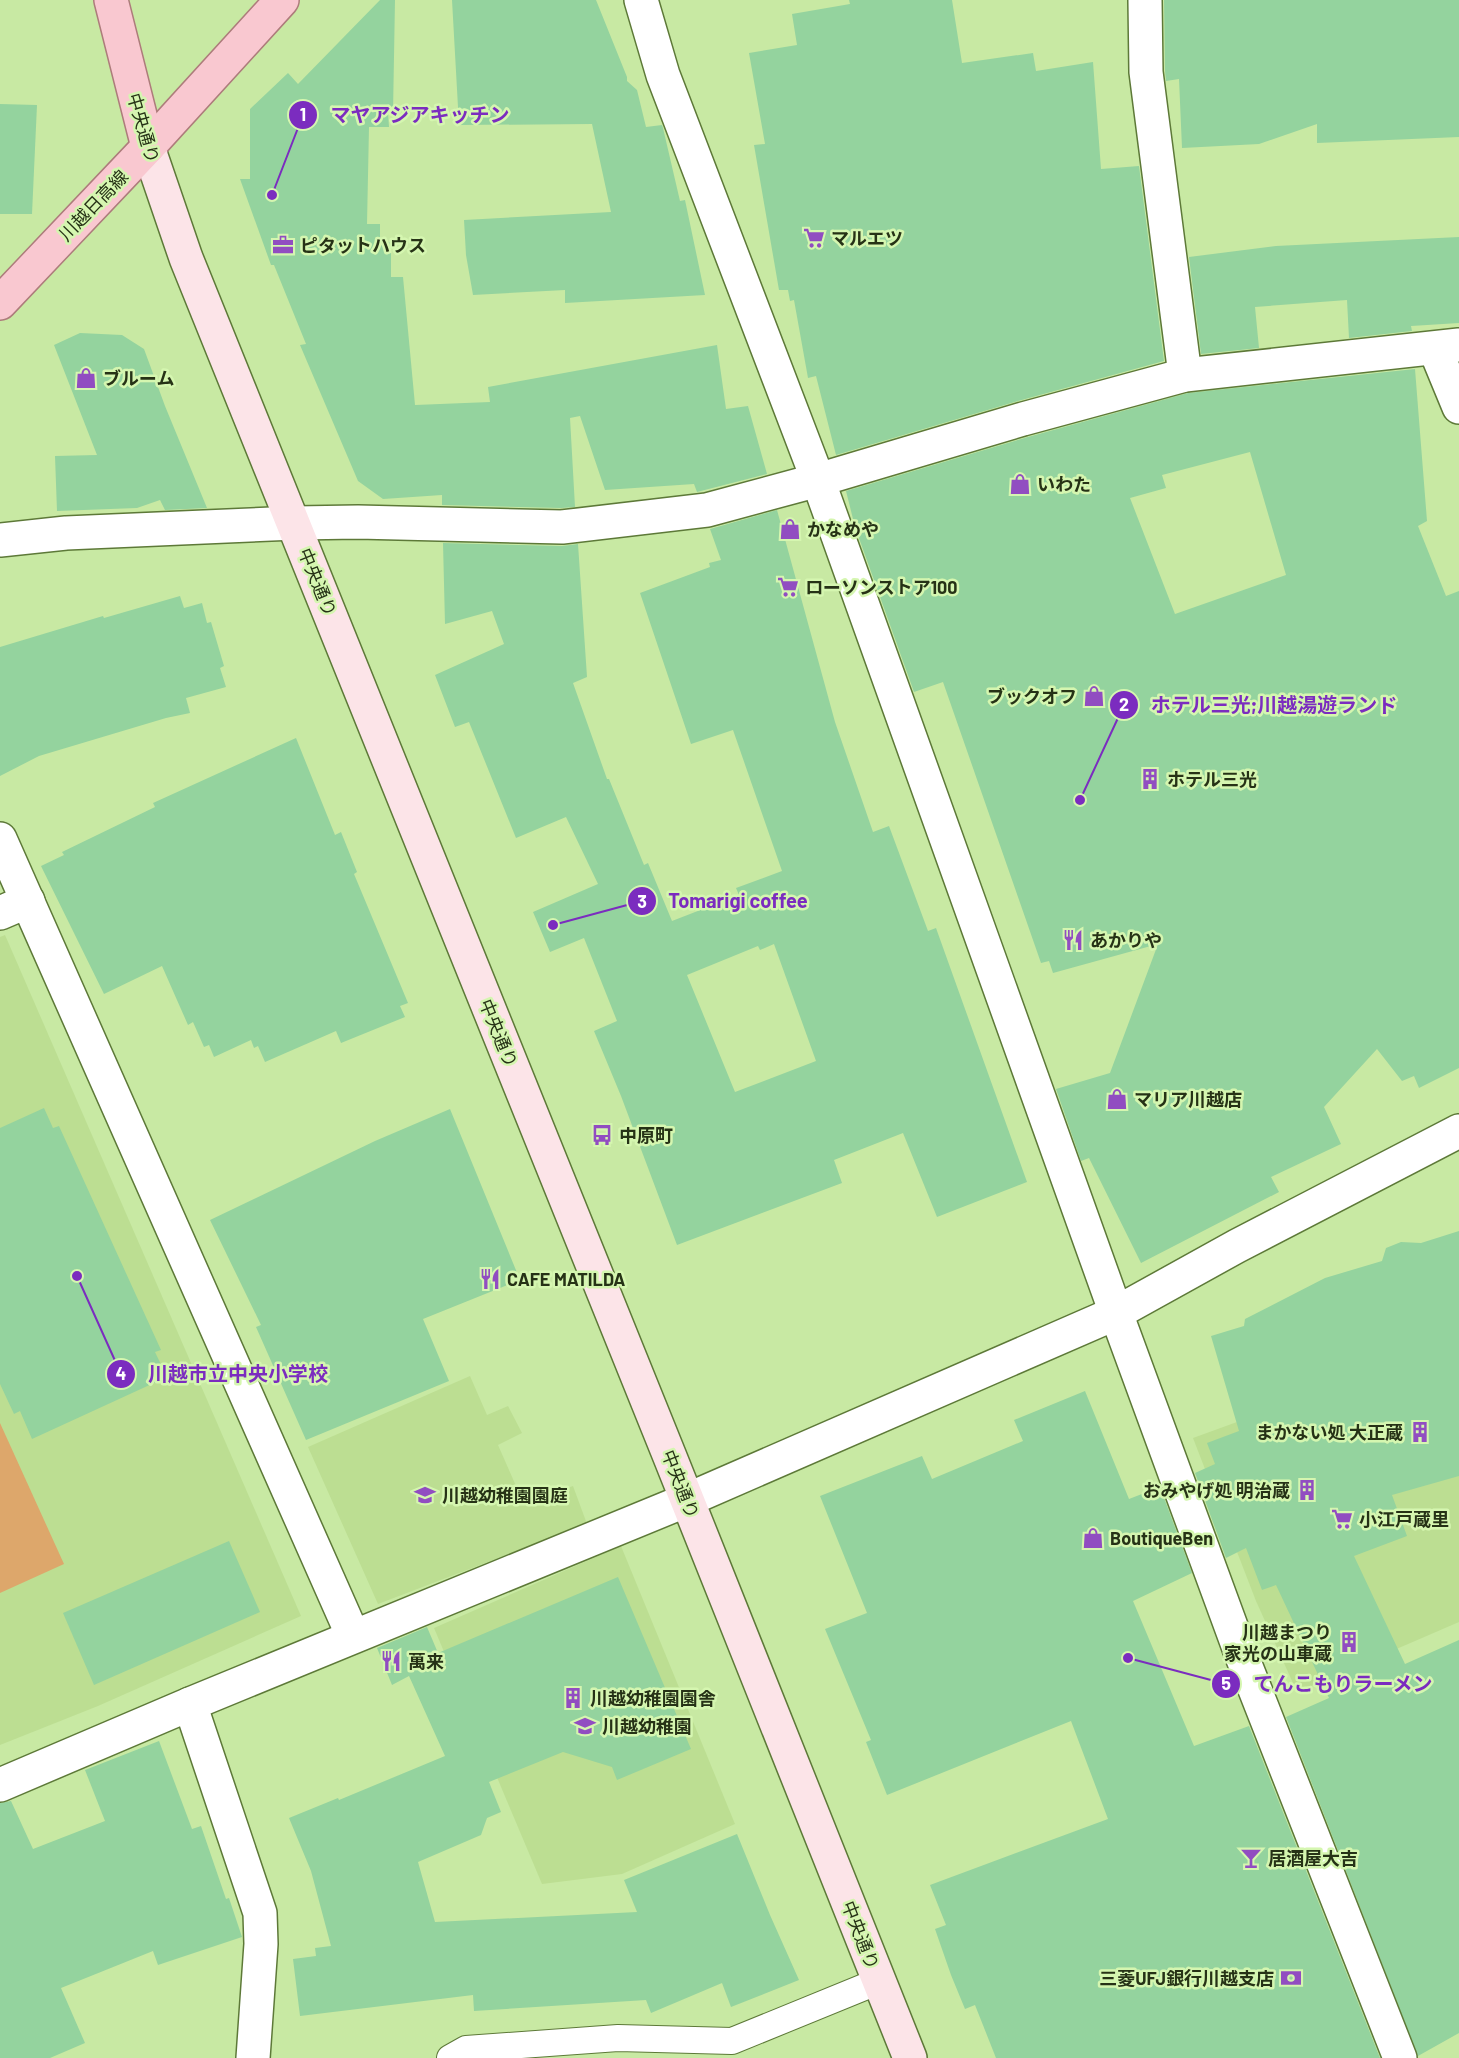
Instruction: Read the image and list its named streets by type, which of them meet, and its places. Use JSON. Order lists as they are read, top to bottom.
{
  "streets": {
    "main road": ["中央通り", "川越日高線"]
  },
  "crossings": [
    ["中央通り", "川越日高線"]
  ],
  "places": {
    "other": [
      "マヤアジアキッチン",
      "ホテル三光;川越湯遊ランド",
      "Tomarigi coffee",
      "川越市立中央小学校",
      "てんこもりラーメン"
    ],
    "supermarket": ["マルエツ", "ローソンストア100", "小江戸蔵里"],
    "office": ["ピタットハウス"],
    "shop": [
      "ブルーム",
      "いわた",
      "かなめや",
      "ブックオフ",
      "マリア川越店",
      "BoutiqueBen"
    ],
    "building": [
      "ホテル三光",
      "まかない処 大正蔵",
      "おみやげ処 明治蔵",
      "川越まつり 家光の山車蔵",
      "川越幼稚園園舎"
    ],
    "restaurant": ["あかりや", "CAFE MATILDA", "萬来"],
    "bus stop": ["中原町"],
    "school or university": ["川越幼稚園園庭", "川越幼稚園"],
    "bar": ["居酒屋大吉"],
    "bank": ["三菱UFJ銀行川越支店"]
  }
}
